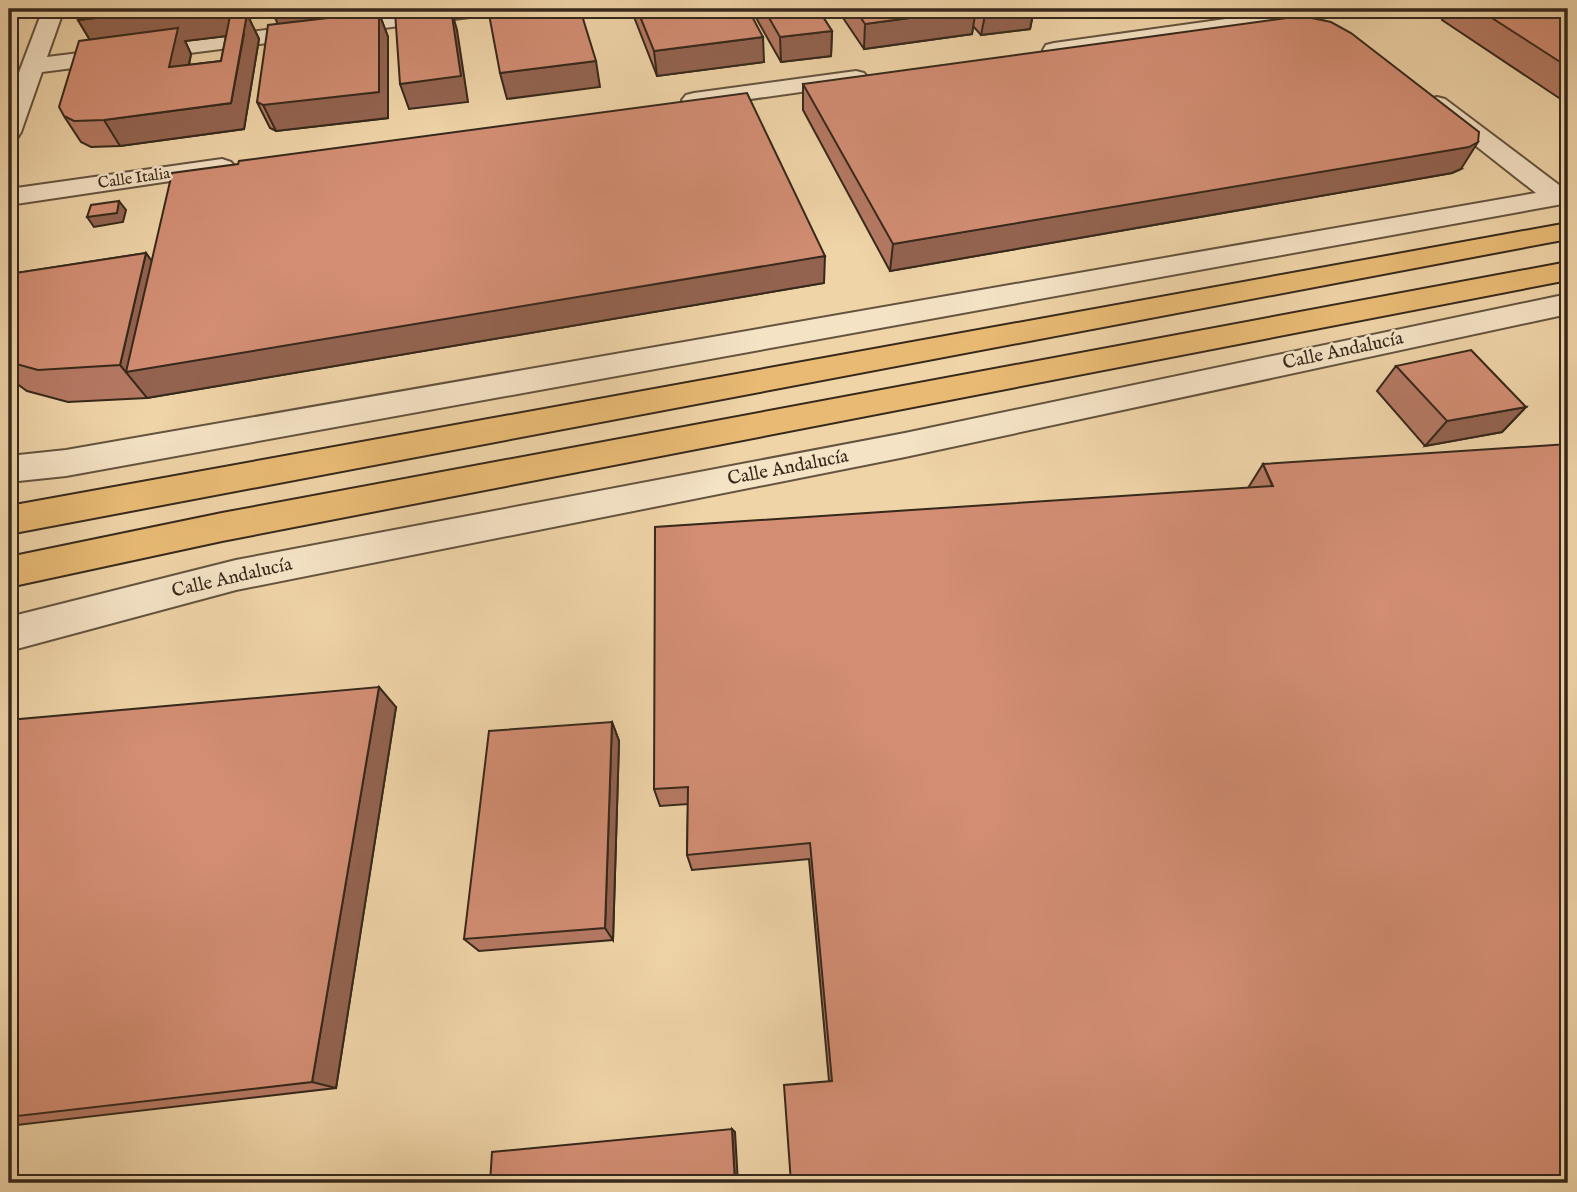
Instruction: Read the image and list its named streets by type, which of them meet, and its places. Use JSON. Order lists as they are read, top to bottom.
{
  "streets": {
    "main road": ["Calle Andalucía"],
    "street": ["Calle Italia"]
  }
}
